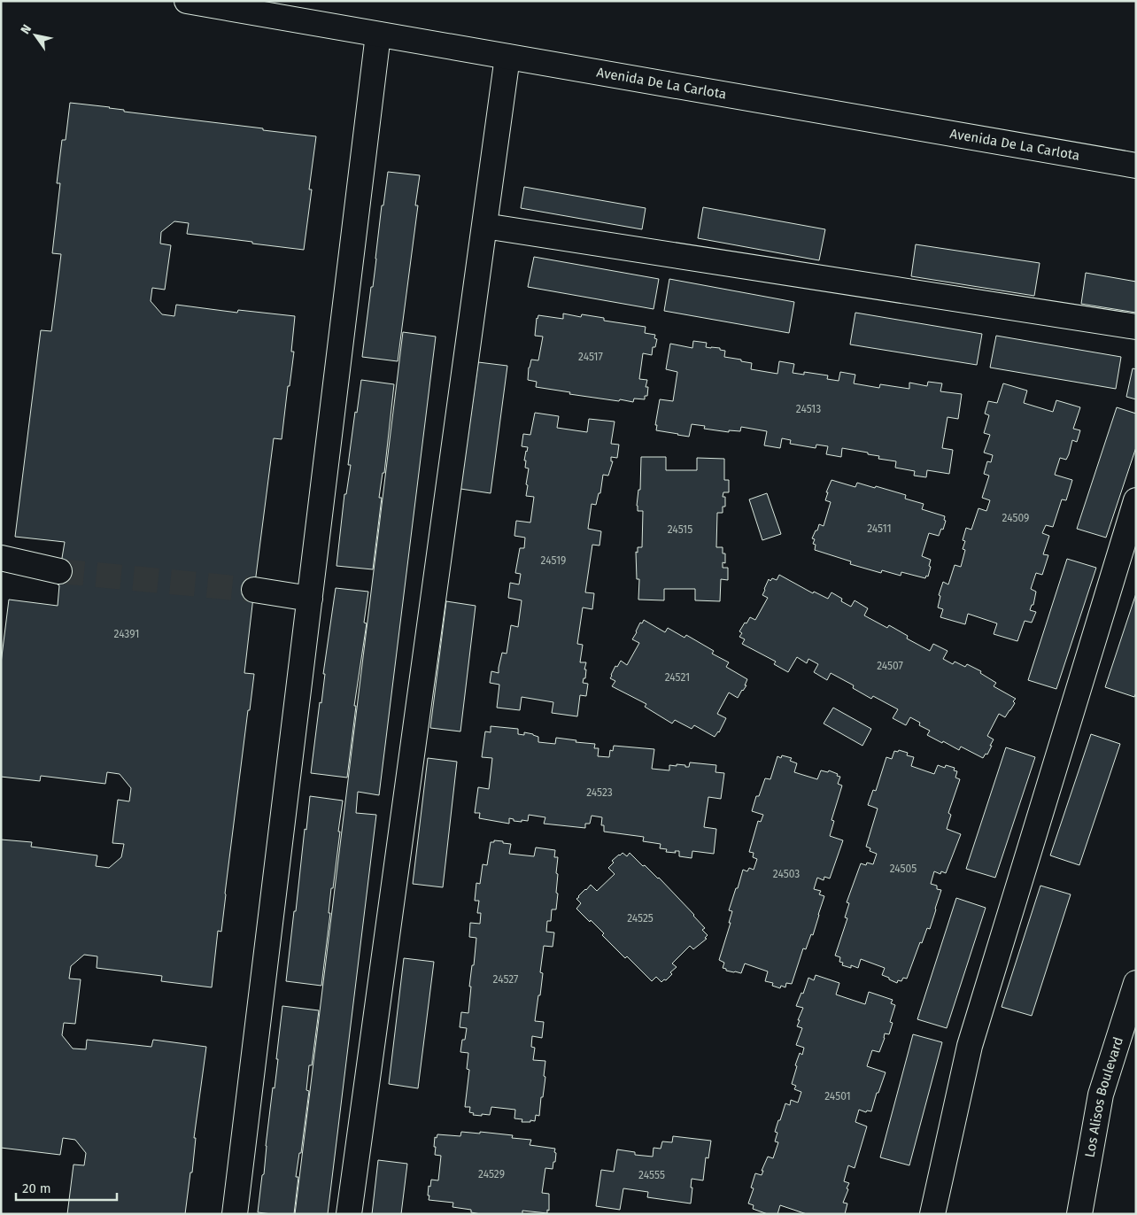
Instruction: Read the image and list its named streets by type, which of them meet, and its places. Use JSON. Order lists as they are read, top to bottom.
{
  "streets": {
    "main road": ["Avenida De La Carlota", "Los Alisos Boulevard"]
  },
  "house_numbers": [
    "24517",
    "24513",
    "24509",
    "24511",
    "24515",
    "24519",
    "24391",
    "24507",
    "24521",
    "24523",
    "24505",
    "24503",
    "24525",
    "24527",
    "24501",
    "24529",
    "24555"
  ],
  "scale_bar": "20 m",
  "north": "top left"
}
